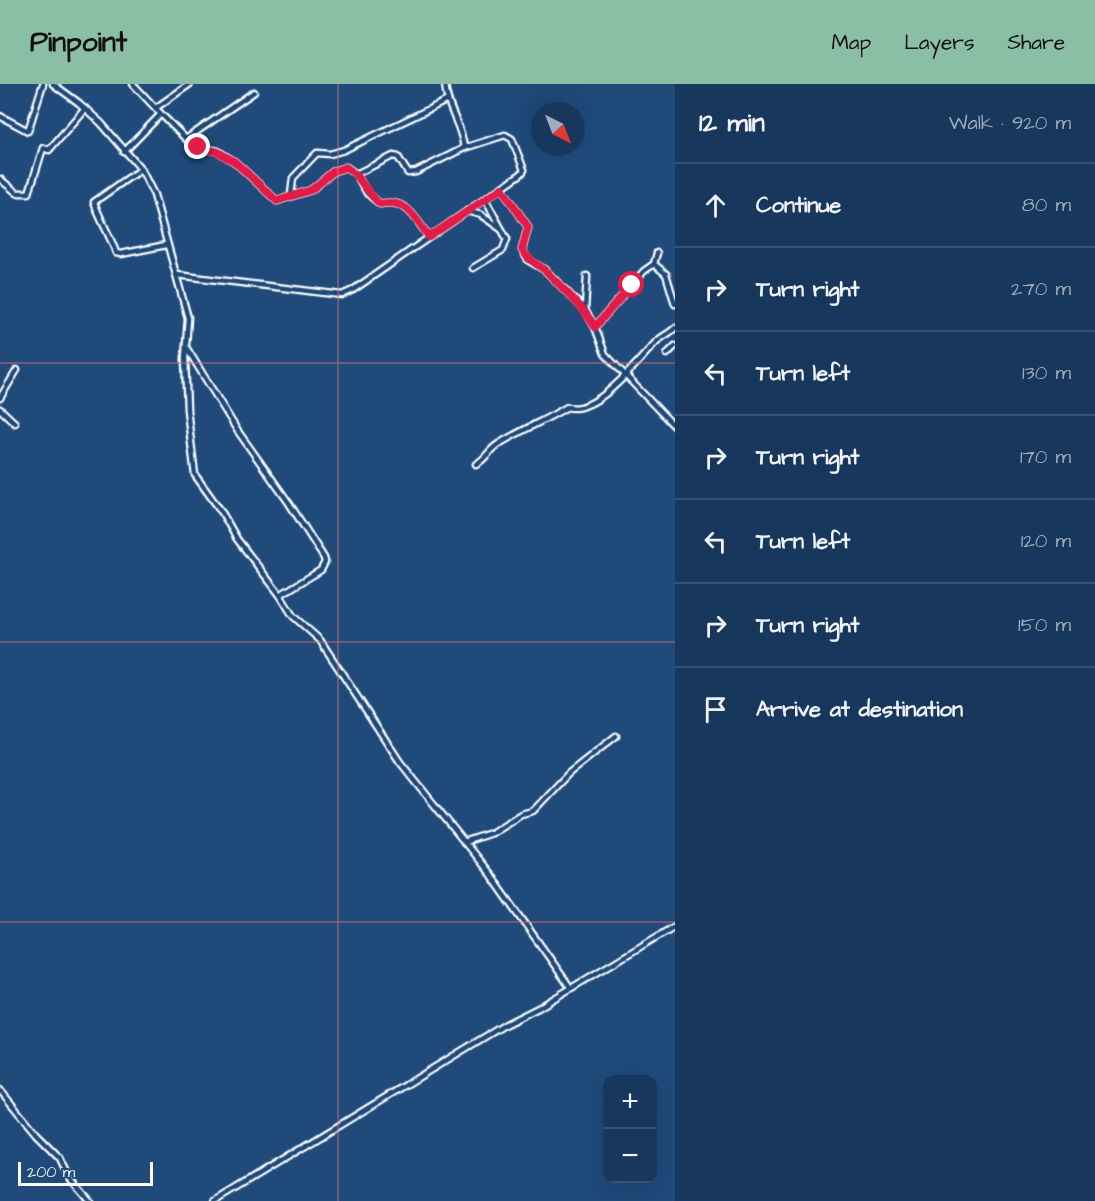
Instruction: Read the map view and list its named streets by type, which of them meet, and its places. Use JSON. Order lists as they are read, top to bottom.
{
  "scale_bar": "200 m",
  "north": "bottom right",
  "page": {
    "header": "Pinpoint",
    "nav": ["Map", "Layers", "Share"],
    "heading": ["12 min", "Walk · 920 m"],
    "list": [
      ["Continue", "80 m"],
      ["Turn right", "270 m"],
      ["Turn left", "130 m"],
      ["Turn right", "170 m"],
      ["Turn left", "120 m"],
      ["Turn right", "150 m"],
      "Arrive at destination"
    ],
    "map_buttons": ["+", "−"],
    "scale": "200 m"
  }
}
